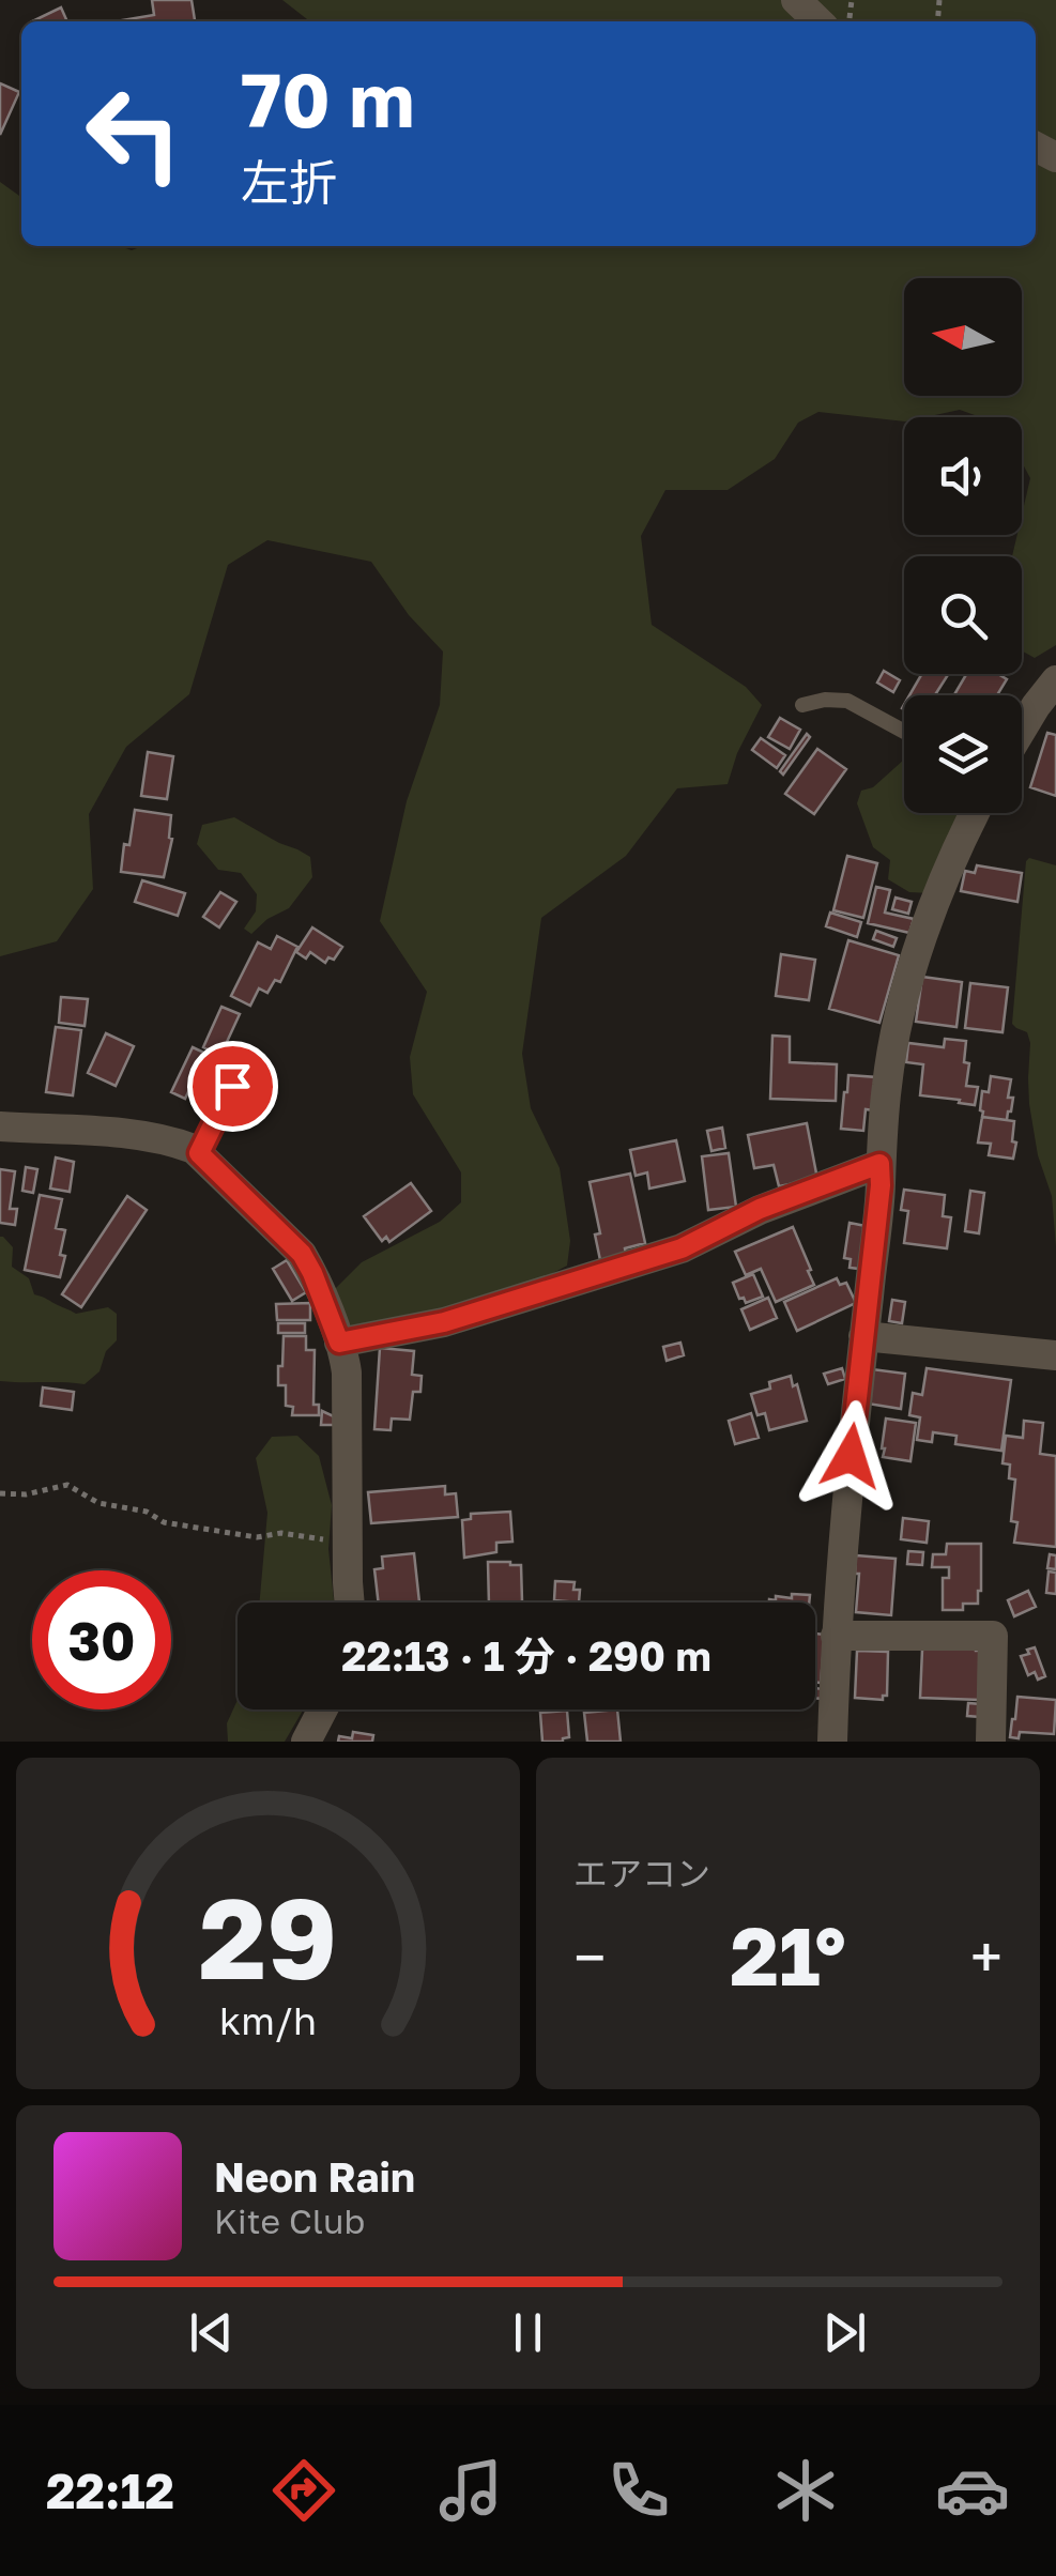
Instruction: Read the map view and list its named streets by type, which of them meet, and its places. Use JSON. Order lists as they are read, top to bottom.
{
  "north": "left",
  "page": {
    "turn": ["70 m", "左折"],
    "limit": "30",
    "trip": "22:13 · 1 分 · 290 m",
    "tile": "エアコン",
    "heat": ["−", "21°", "+"],
    "song": ["Neon Rain", "Kite Club"],
    "tabs": "22:12",
    "gauge": ["29", "km/h"]
  }
}
